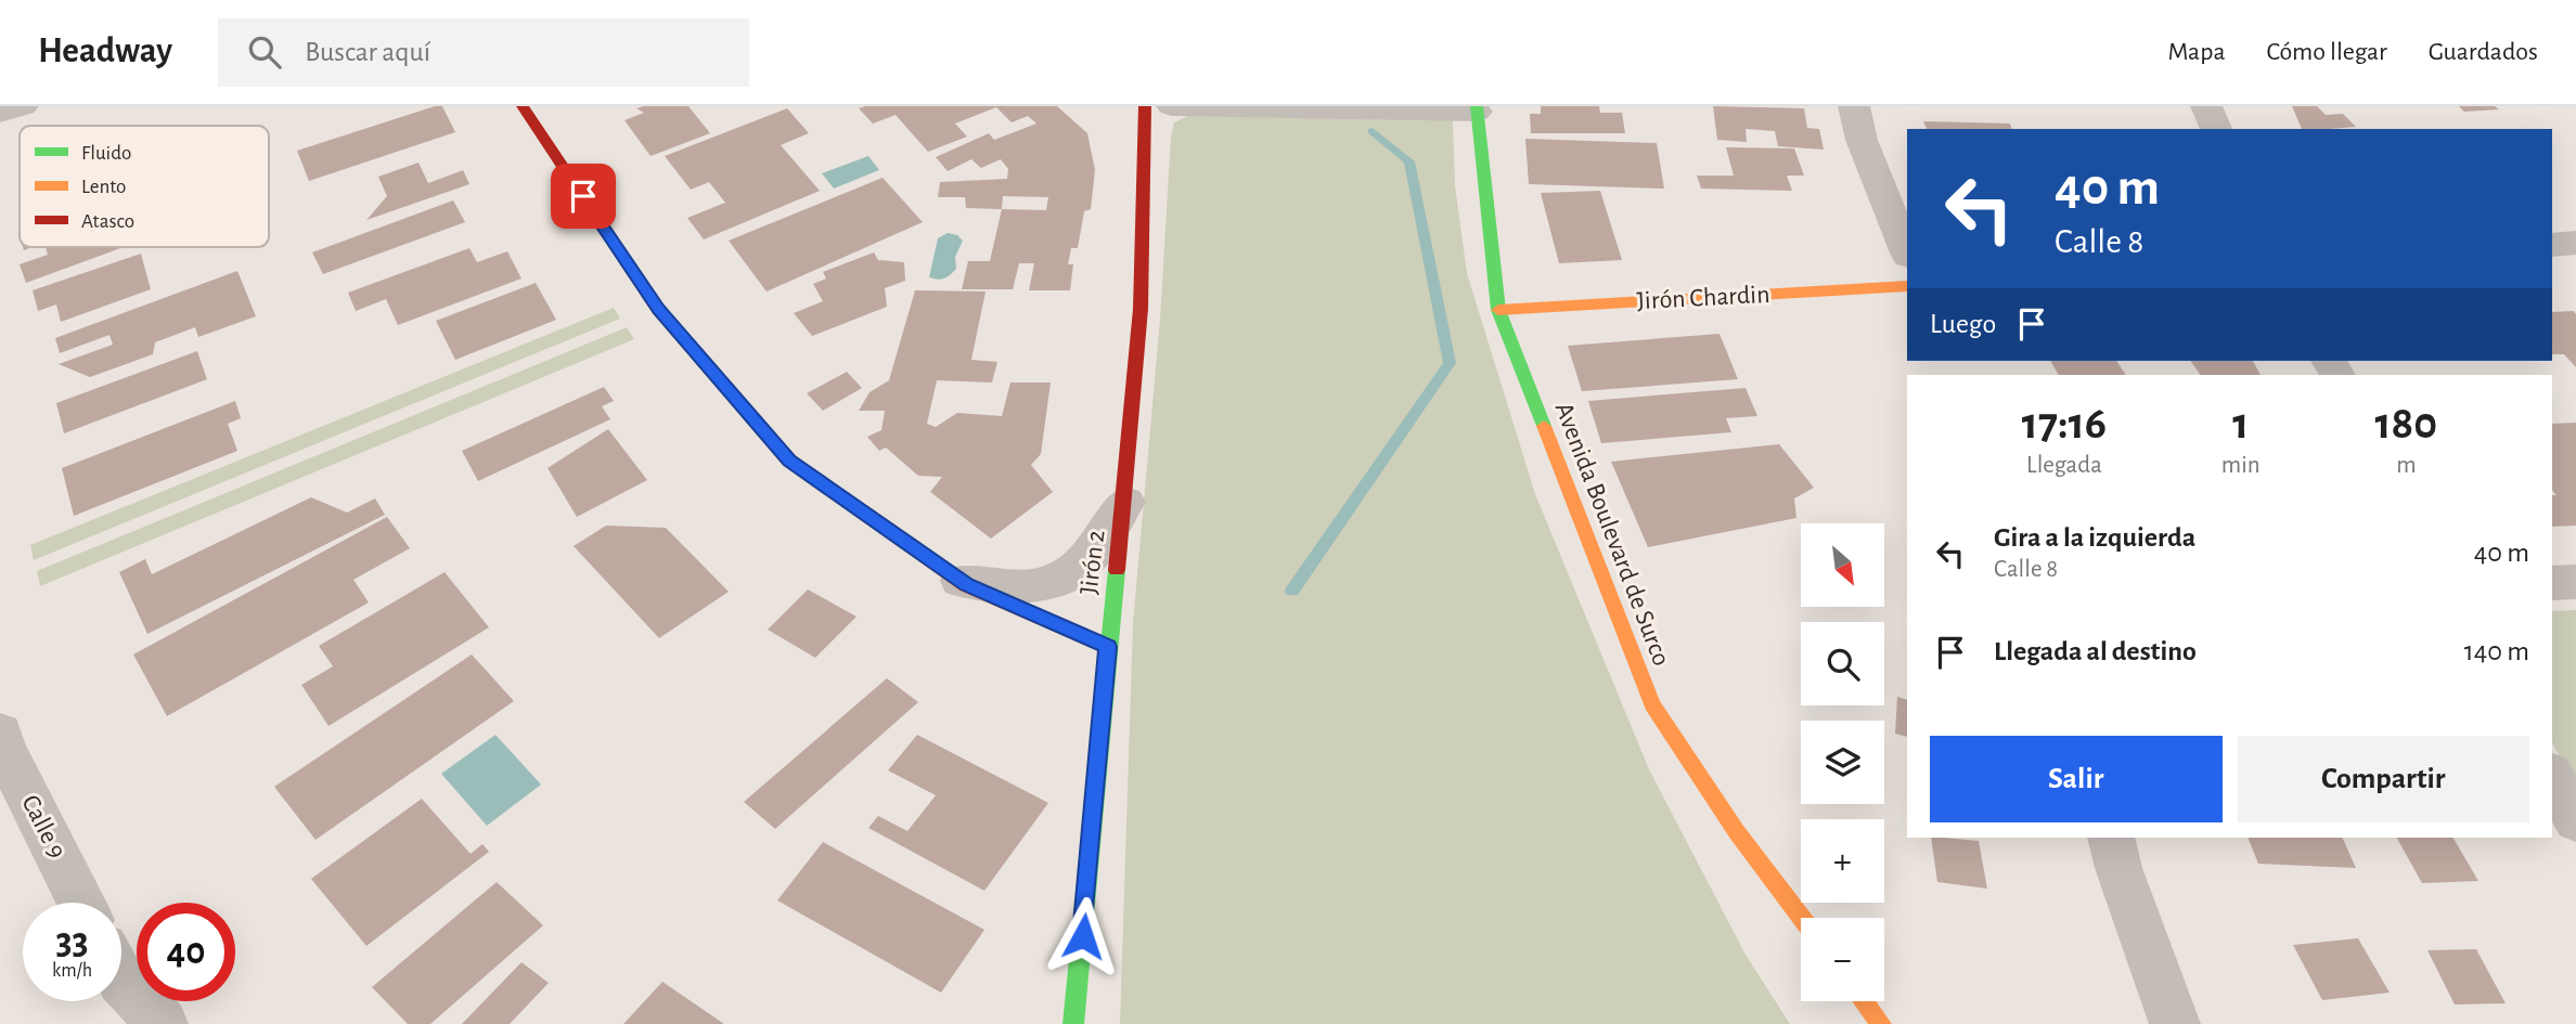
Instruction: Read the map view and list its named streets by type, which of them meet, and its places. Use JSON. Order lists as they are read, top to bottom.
{
  "streets": {
    "street": [
      "Jirón Chardin",
      "Avenida Boulevard de Surco",
      "Jirón 2",
      "Calle 9"
    ]
  },
  "crossings": [
    ["Jirón Chardin", "Avenida Boulevard de Surco"]
  ],
  "legend": ["Fluido", "Lento", "Atasco"],
  "north": "bottom right",
  "page": {
    "header": "Headway",
    "search": "Buscar aquí",
    "nav": ["Mapa", "Cómo llegar", "Guardados"],
    "turn": ["40 m", "Calle 8"],
    "then": "Luego",
    "eta": [
      "17:16",
      "Llegada",
      "1",
      "min",
      "180",
      "m"
    ],
    "list": [
      {
        "name": "Gira a la izquierda",
        "note": "Calle 8",
        "value": "40 m"
      },
      {
        "name": "Llegada al destino",
        "value": "140 m"
      }
    ],
    "map_buttons": ["+", "−"],
    "buttons": ["Salir", "Compartir"],
    "speed": "33 km/h",
    "limit": "40"
  }
}
